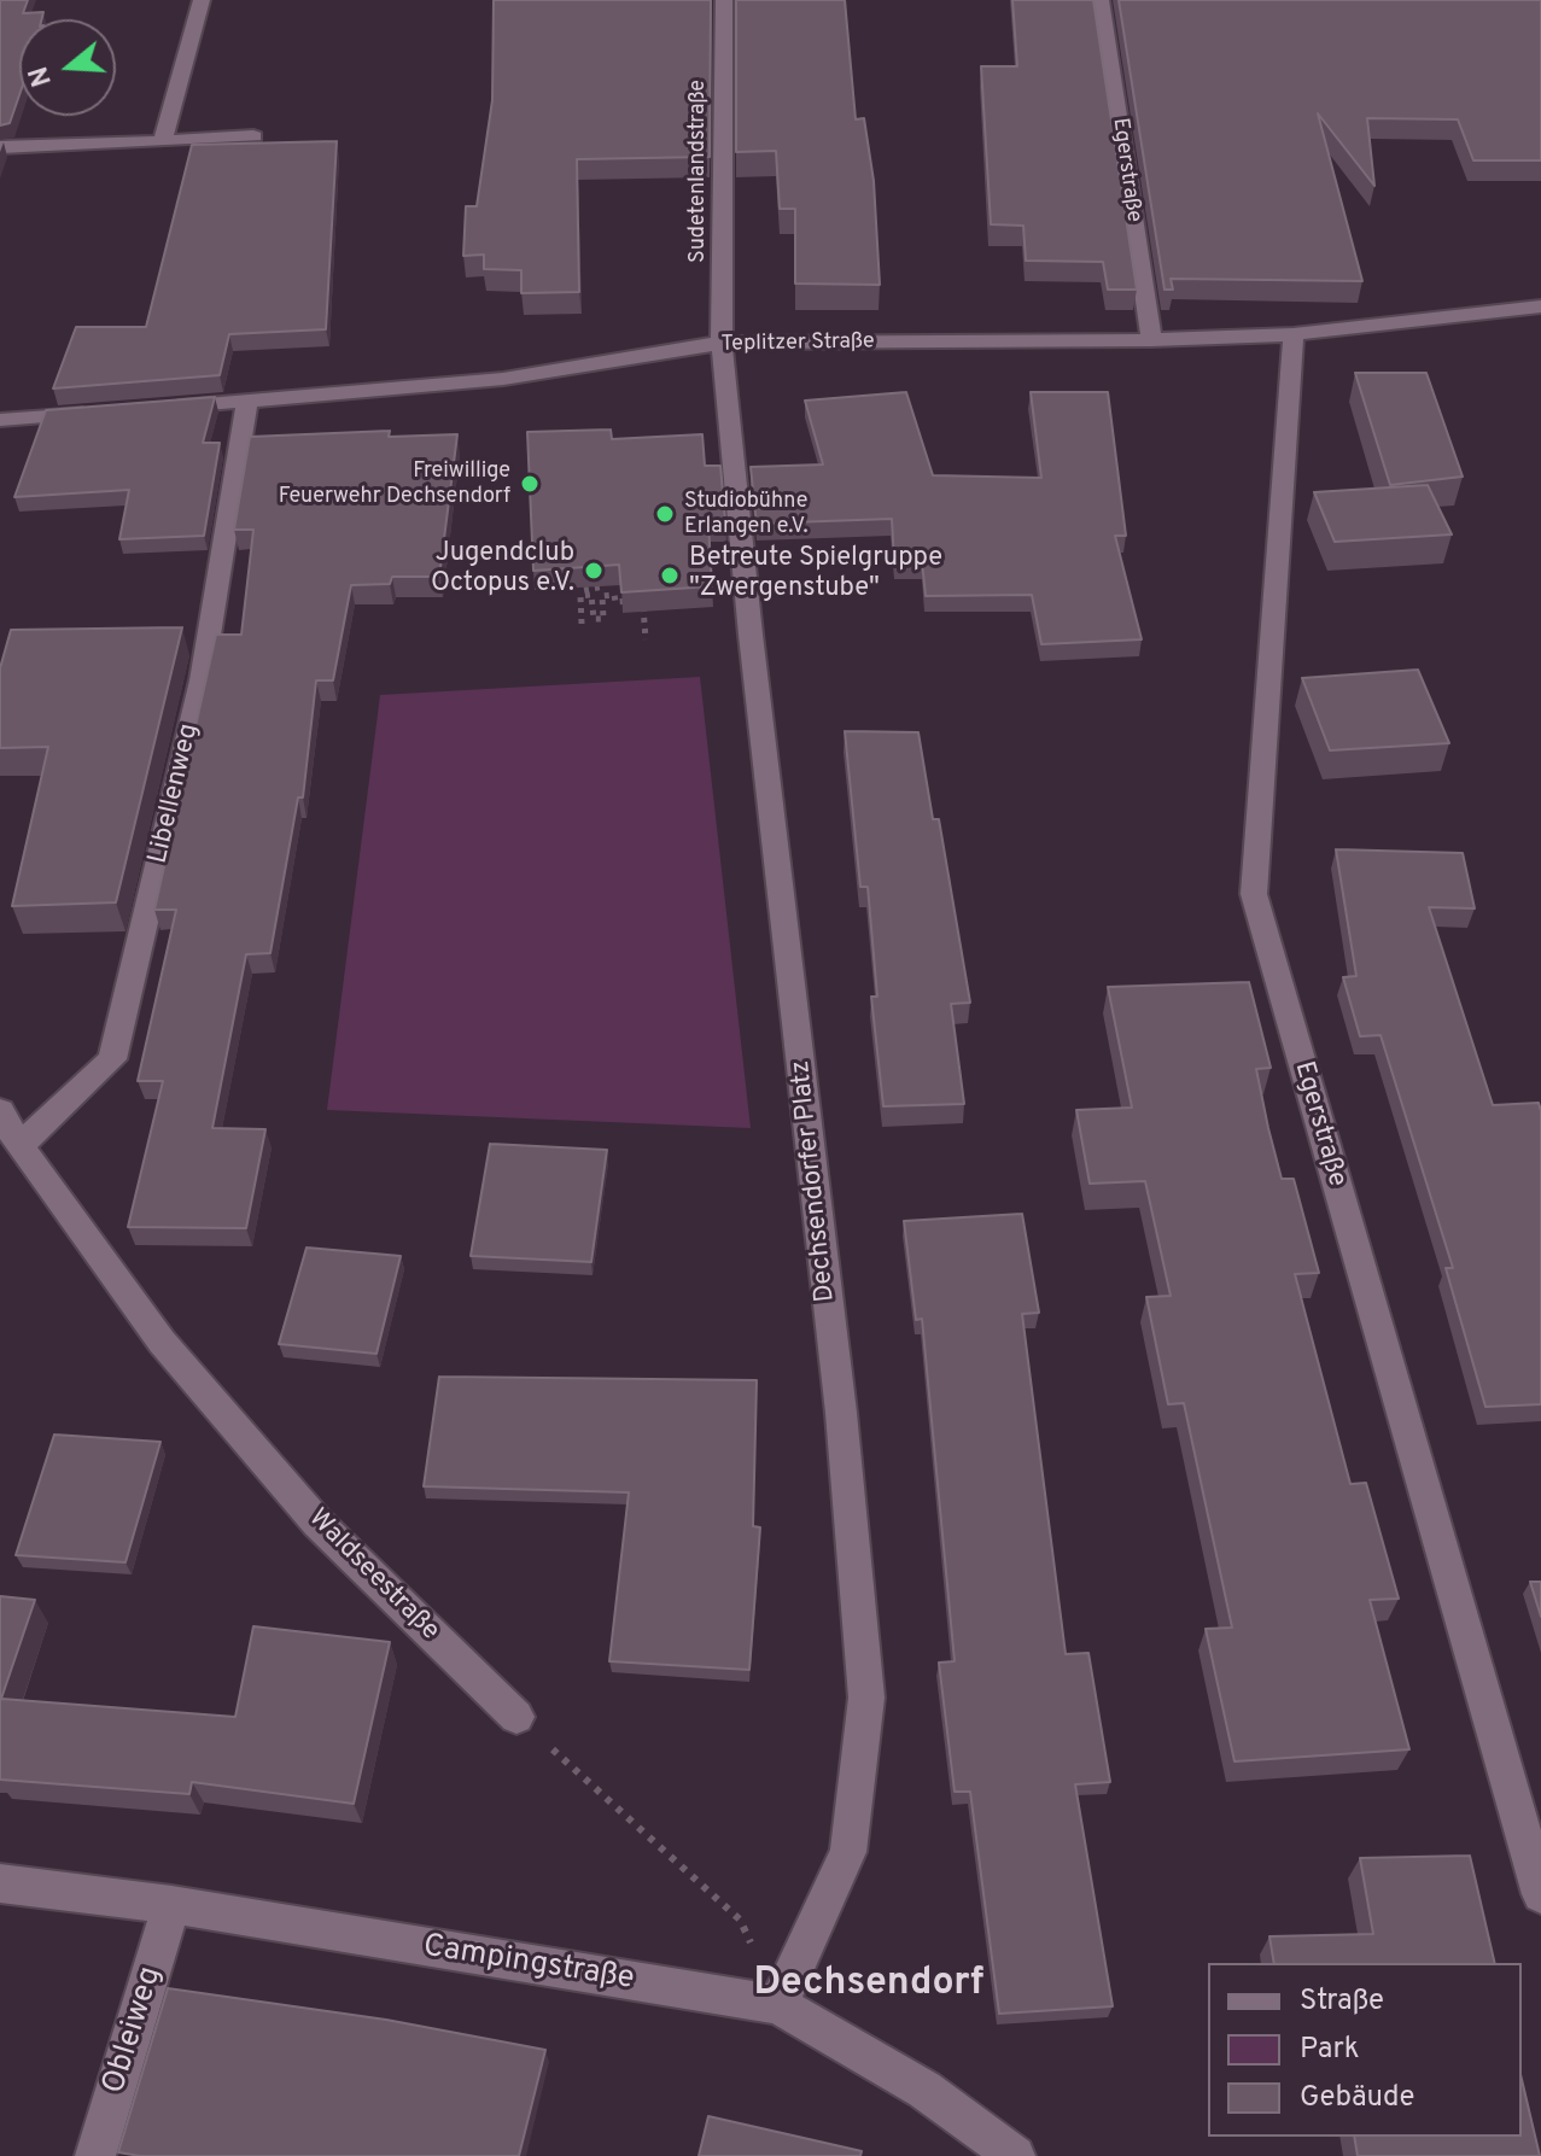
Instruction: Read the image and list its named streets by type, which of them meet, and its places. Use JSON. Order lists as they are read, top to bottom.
{
  "streets": {
    "street": [
      "Egerstraße",
      "Sudetenlandstraße",
      "Teplitzer Straße",
      "Libellenweg",
      "Dechsendorfer Platz",
      "Waldseestraße",
      "Campingstraße",
      "Obleiweg"
    ]
  },
  "crossings": [
    ["Egerstraße", "Teplitzer Straße"],
    ["Sudetenlandstraße", "Teplitzer Straße"],
    ["Sudetenlandstraße", "Dechsendorfer Platz"],
    ["Teplitzer Straße", "Libellenweg"],
    ["Teplitzer Straße", "Dechsendorfer Platz"],
    ["Libellenweg", "Waldseestraße"],
    ["Dechsendorfer Platz", "Campingstraße"],
    ["Campingstraße", "Obleiweg"]
  ],
  "districts": ["Dechsendorf"],
  "places": [
    "Freiwillige Feuerwehr Dechsendorf",
    "Studiobühne Erlangen e.V.",
    "Jugendclub Octopus e.V.",
    "Betreute Spielgruppe \"Zwergenstube\""
  ],
  "legend": ["Straße", "Park", "Gebäude"],
  "north": "left"
}
